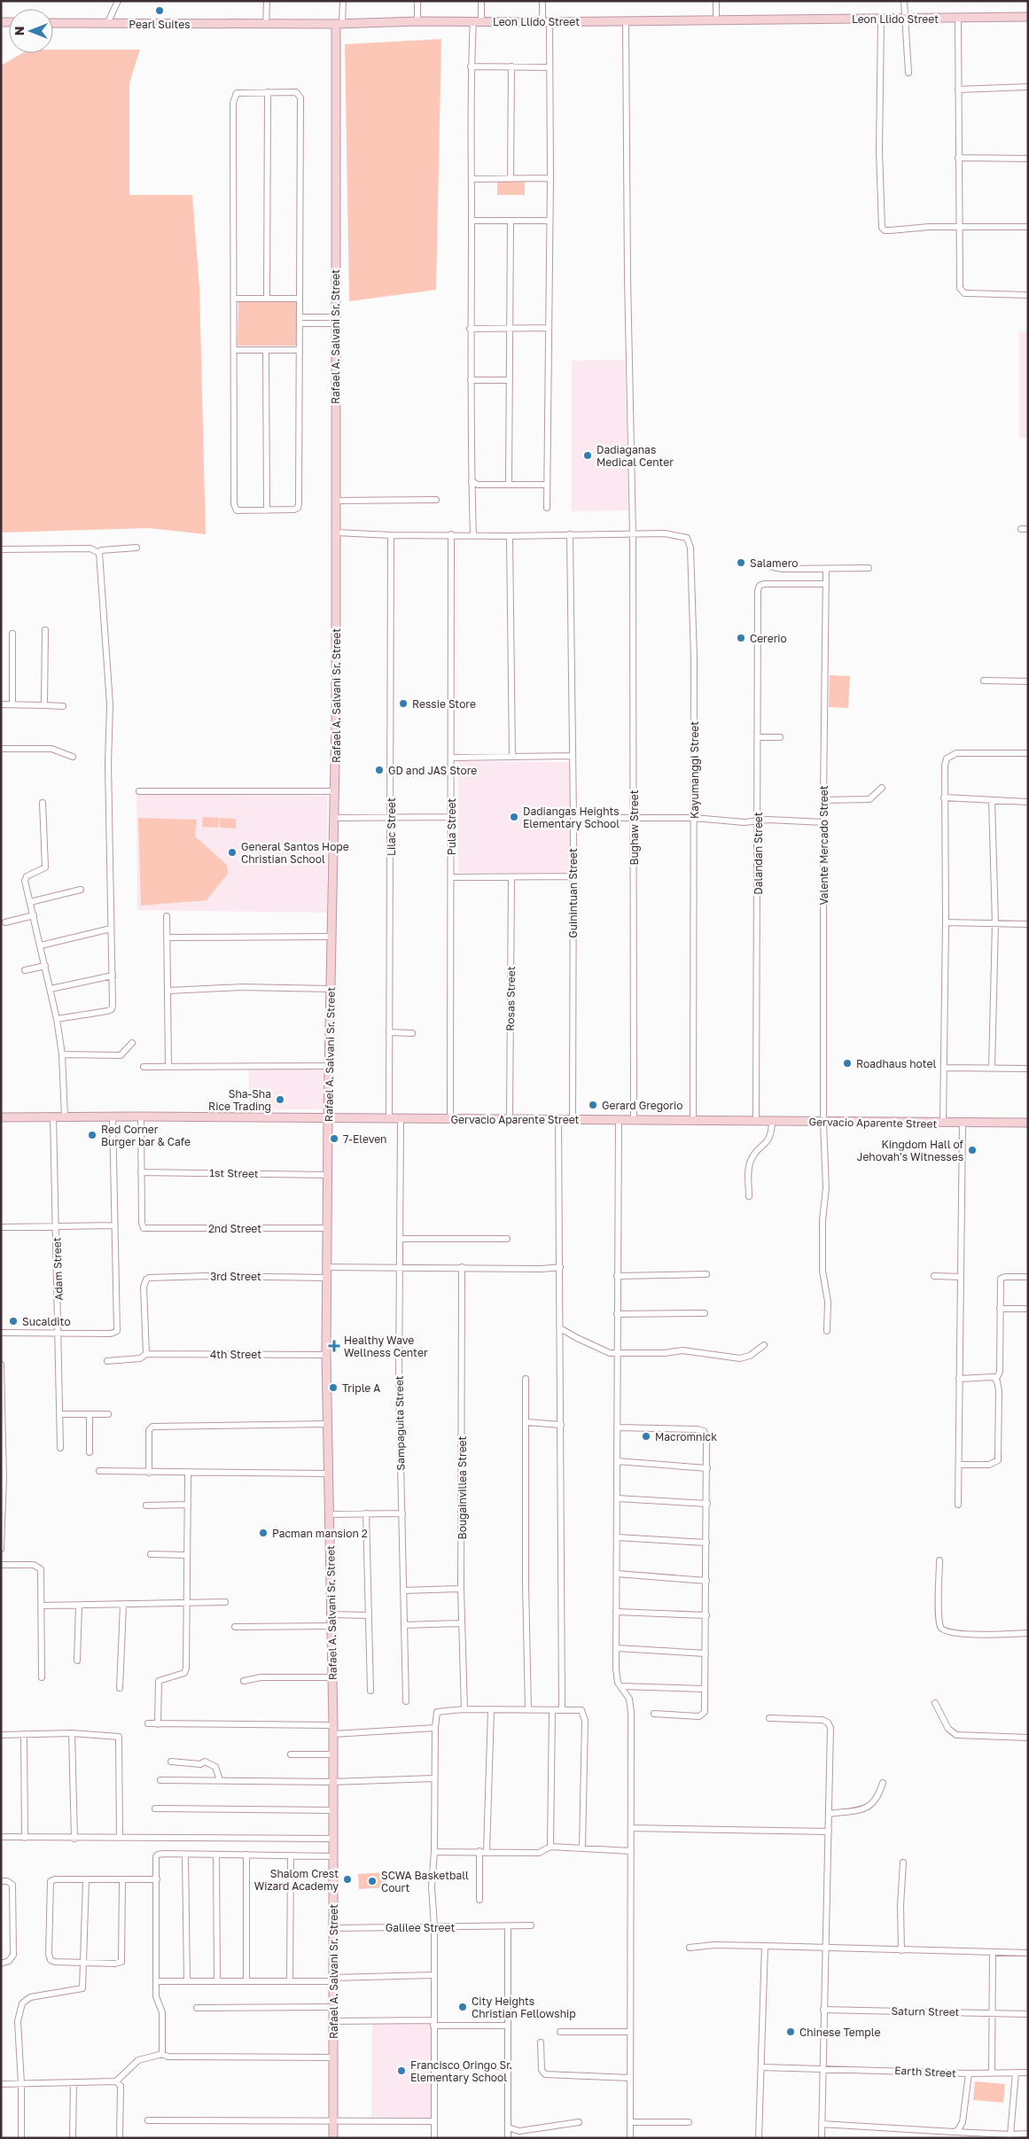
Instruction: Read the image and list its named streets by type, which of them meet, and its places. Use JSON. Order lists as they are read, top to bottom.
{
  "streets": {
    "street": [
      "Leon Llido Street",
      "Rafael A. Salvani Sr. Street",
      "Kayumanggi Street",
      "Lilac Street",
      "Pula Street",
      "Bughaw Street",
      "Valente Mercado Street",
      "Dalandan Street",
      "Guinintuan Street",
      "Rosas Street",
      "Gervacio Aparente Street",
      "1st Street",
      "2nd Street",
      "Adam Street",
      "3rd Street",
      "4th Street",
      "Sampaguita Street",
      "Bougainvillea Street",
      "Galilee Street",
      "Saturn Street",
      "Earth Street"
    ]
  },
  "crossings": [
    ["Leon Llido Street", "Rafael A. Salvani Sr. Street"],
    ["Leon Llido Street", "Bughaw Street"],
    ["Rafael A. Salvani Sr. Street", "Kayumanggi Street"],
    ["Rafael A. Salvani Sr. Street", "Gervacio Aparente Street"],
    ["Rafael A. Salvani Sr. Street", "1st Street"],
    ["Rafael A. Salvani Sr. Street", "2nd Street"],
    ["Rafael A. Salvani Sr. Street", "3rd Street"],
    ["Rafael A. Salvani Sr. Street", "4th Street"],
    ["Rafael A. Salvani Sr. Street", "Galilee Street"],
    ["Kayumanggi Street", "Lilac Street"],
    ["Kayumanggi Street", "Pula Street"],
    ["Kayumanggi Street", "Bughaw Street"],
    ["Kayumanggi Street", "Guinintuan Street"],
    ["Kayumanggi Street", "Gervacio Aparente Street"],
    ["Lilac Street", "Gervacio Aparente Street"],
    ["Pula Street", "Gervacio Aparente Street"],
    ["Bughaw Street", "Gervacio Aparente Street"],
    ["Valente Mercado Street", "Dalandan Street"],
    ["Valente Mercado Street", "Gervacio Aparente Street"],
    ["Dalandan Street", "Gervacio Aparente Street"],
    ["Guinintuan Street", "Gervacio Aparente Street"],
    ["Rosas Street", "Gervacio Aparente Street"],
    ["Gervacio Aparente Street", "Adam Street"],
    ["Gervacio Aparente Street", "Sampaguita Street"],
    ["1st Street", "2nd Street"],
    ["3rd Street", "4th Street"]
  ],
  "places": {
    "other": [
      "Pearl Suites",
      "Dadiaganas Medical Center",
      "Salamero",
      "Cererio",
      "Ressie Store",
      "GD and JAS Store",
      "Dadiangas Heights Elementary School",
      "General Santos Hope Christian School",
      "Roadhaus hotel",
      "Sha-Sha Rice Trading",
      "Gerard Gregorio",
      "Red Corner Burger bar & Cafe",
      "7-Eleven",
      "Kingdom Hall of Jehovah's Witnesses",
      "Sucaldito",
      "Triple A",
      "Macromnick",
      "Pacman mansion 2",
      "Shalom Crest Wizard Academy",
      "SCWA Basketball Court",
      "City Heights Christian Fellowship",
      "Chinese Temple",
      "Francisco Oringo Sr. Elementary School"
    ],
    "health": ["Healthy Wave Wellness Center"]
  },
  "north": "left"
}
